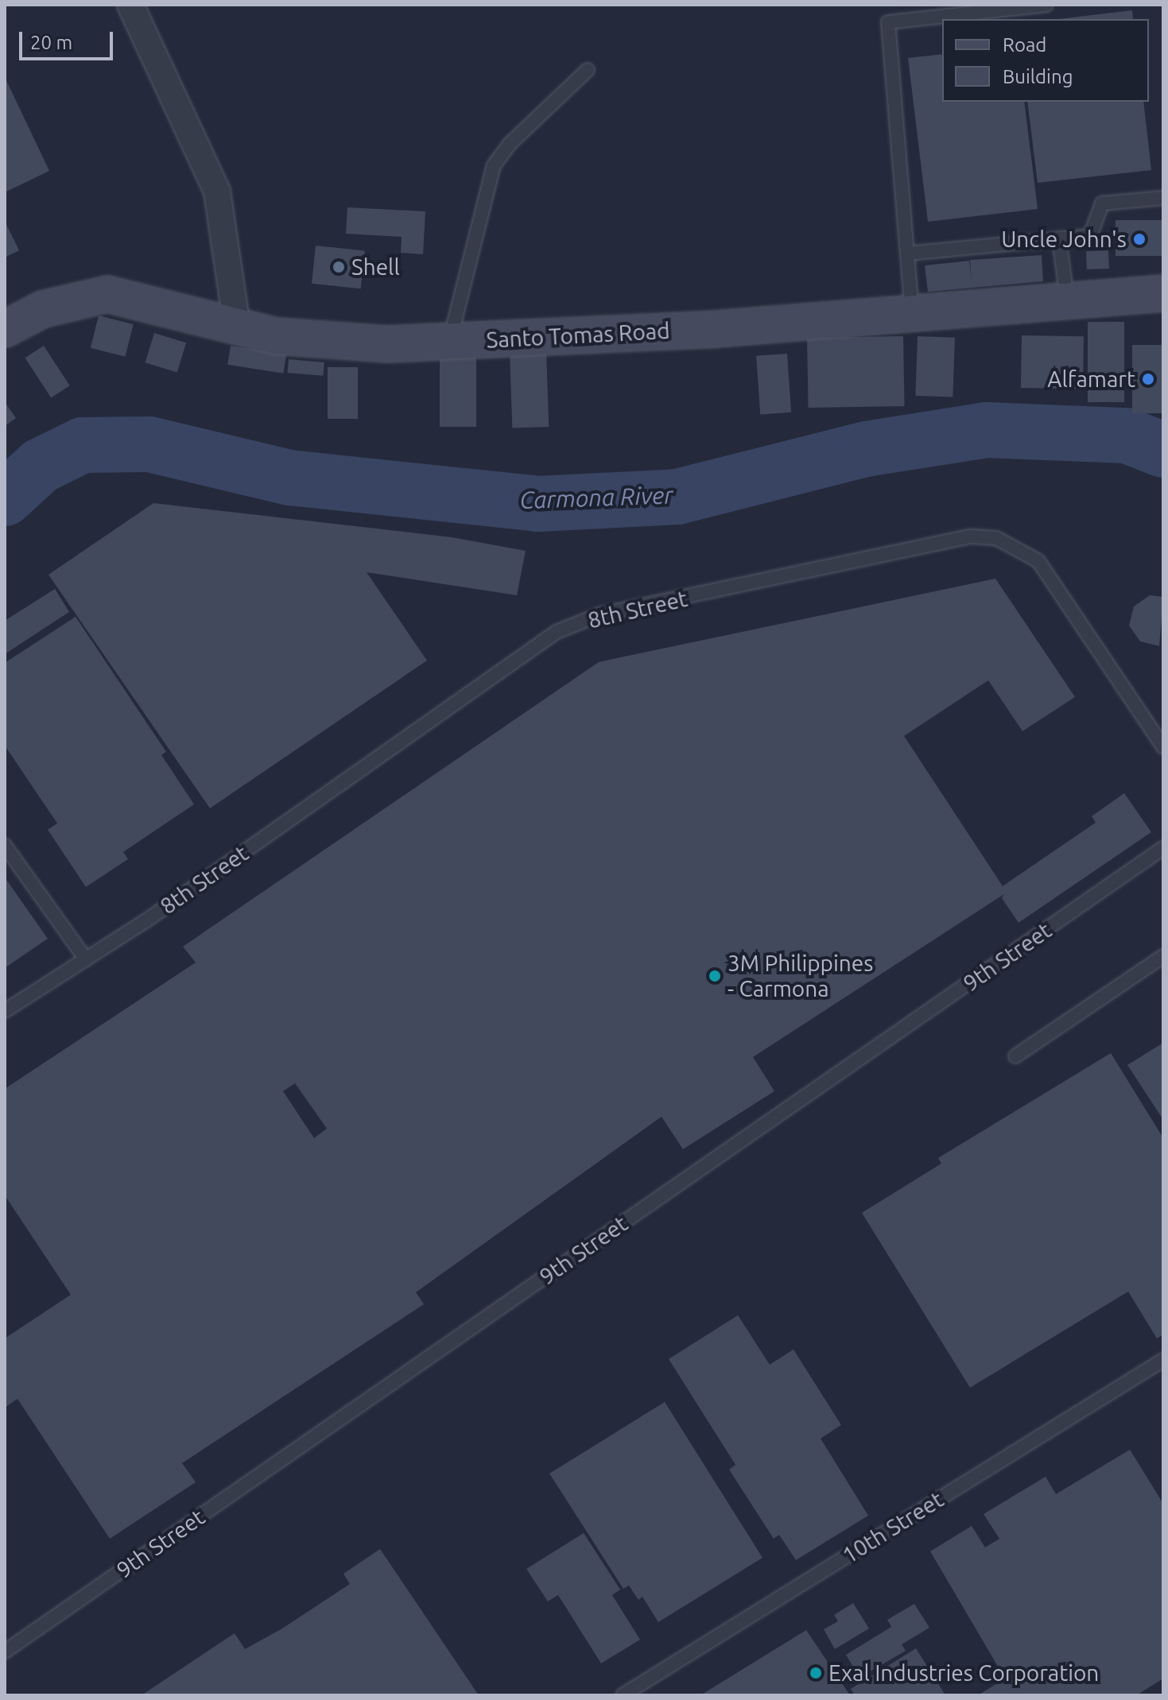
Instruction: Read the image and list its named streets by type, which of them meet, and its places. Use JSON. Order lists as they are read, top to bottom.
{
  "streets": {
    "street": ["Santo Tomas Road"],
    "lane": ["8th Street", "9th Street", "10th Street"]
  },
  "water": ["Carmona River"],
  "places": [
    "Uncle John's",
    "Shell",
    "Alfamart",
    "3M Philippines - Carmona",
    "Exal Industries Corporation"
  ],
  "legend": ["Road", "Building"],
  "scale_bar": "20 m"
}
